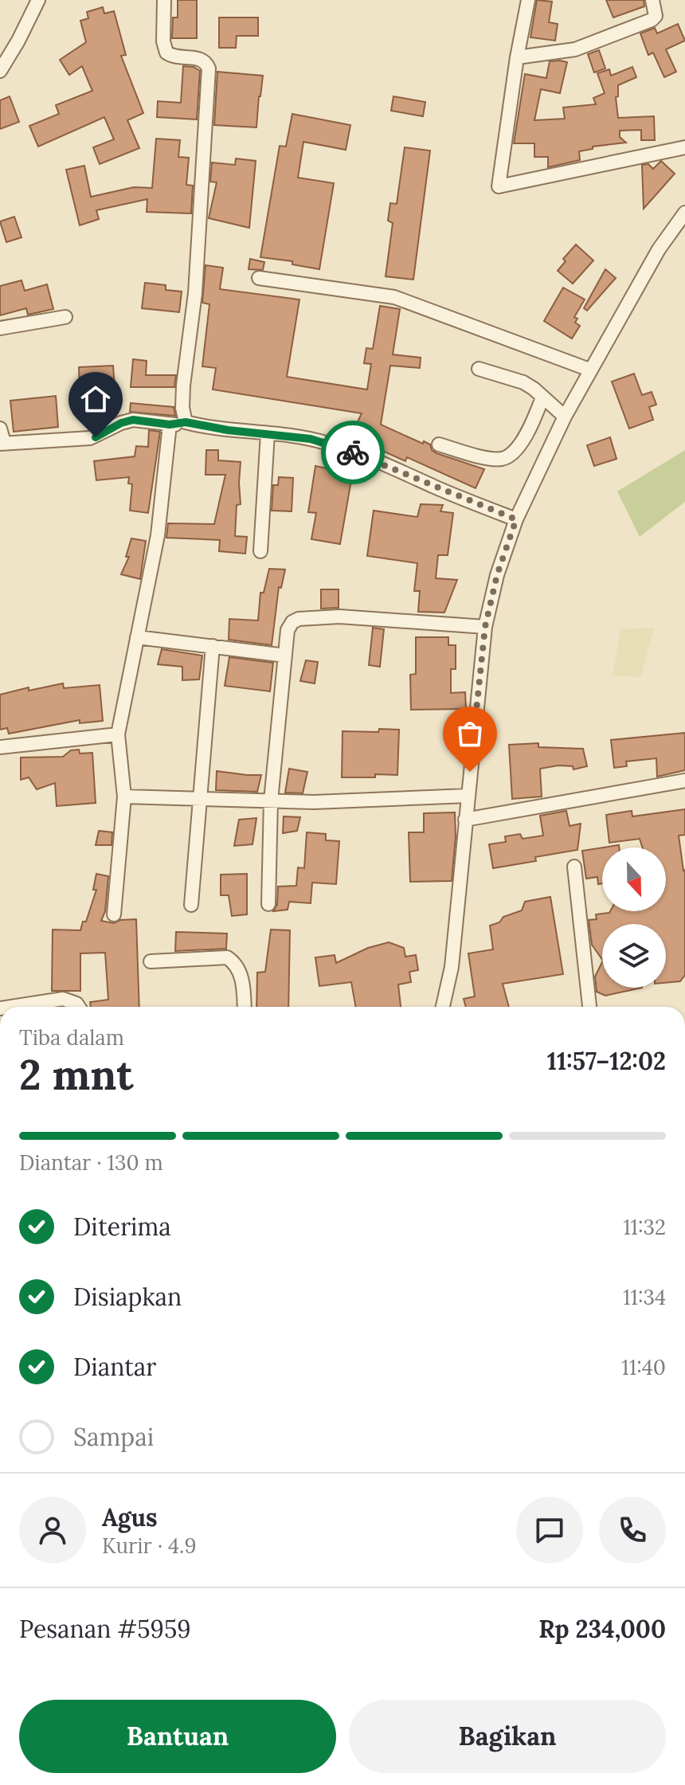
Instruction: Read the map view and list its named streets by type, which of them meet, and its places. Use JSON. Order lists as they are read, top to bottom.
{
  "north": "bottom",
  "page": {
    "heading": ["2 mnt", "Tiba dalam", "11:57–12:02"],
    "panel": [
      "Agus",
      "Kurir · 4.9",
      "Pesanan #5959",
      "Rp 234,000"
    ],
    "bar": "Diantar · 130 m",
    "list": [
      ["Diterima", "11:32"],
      ["Disiapkan", "11:34"],
      ["Diantar", "11:40"],
      "Sampai"
    ],
    "buttons": ["Bantuan", "Bagikan"]
  }
}
